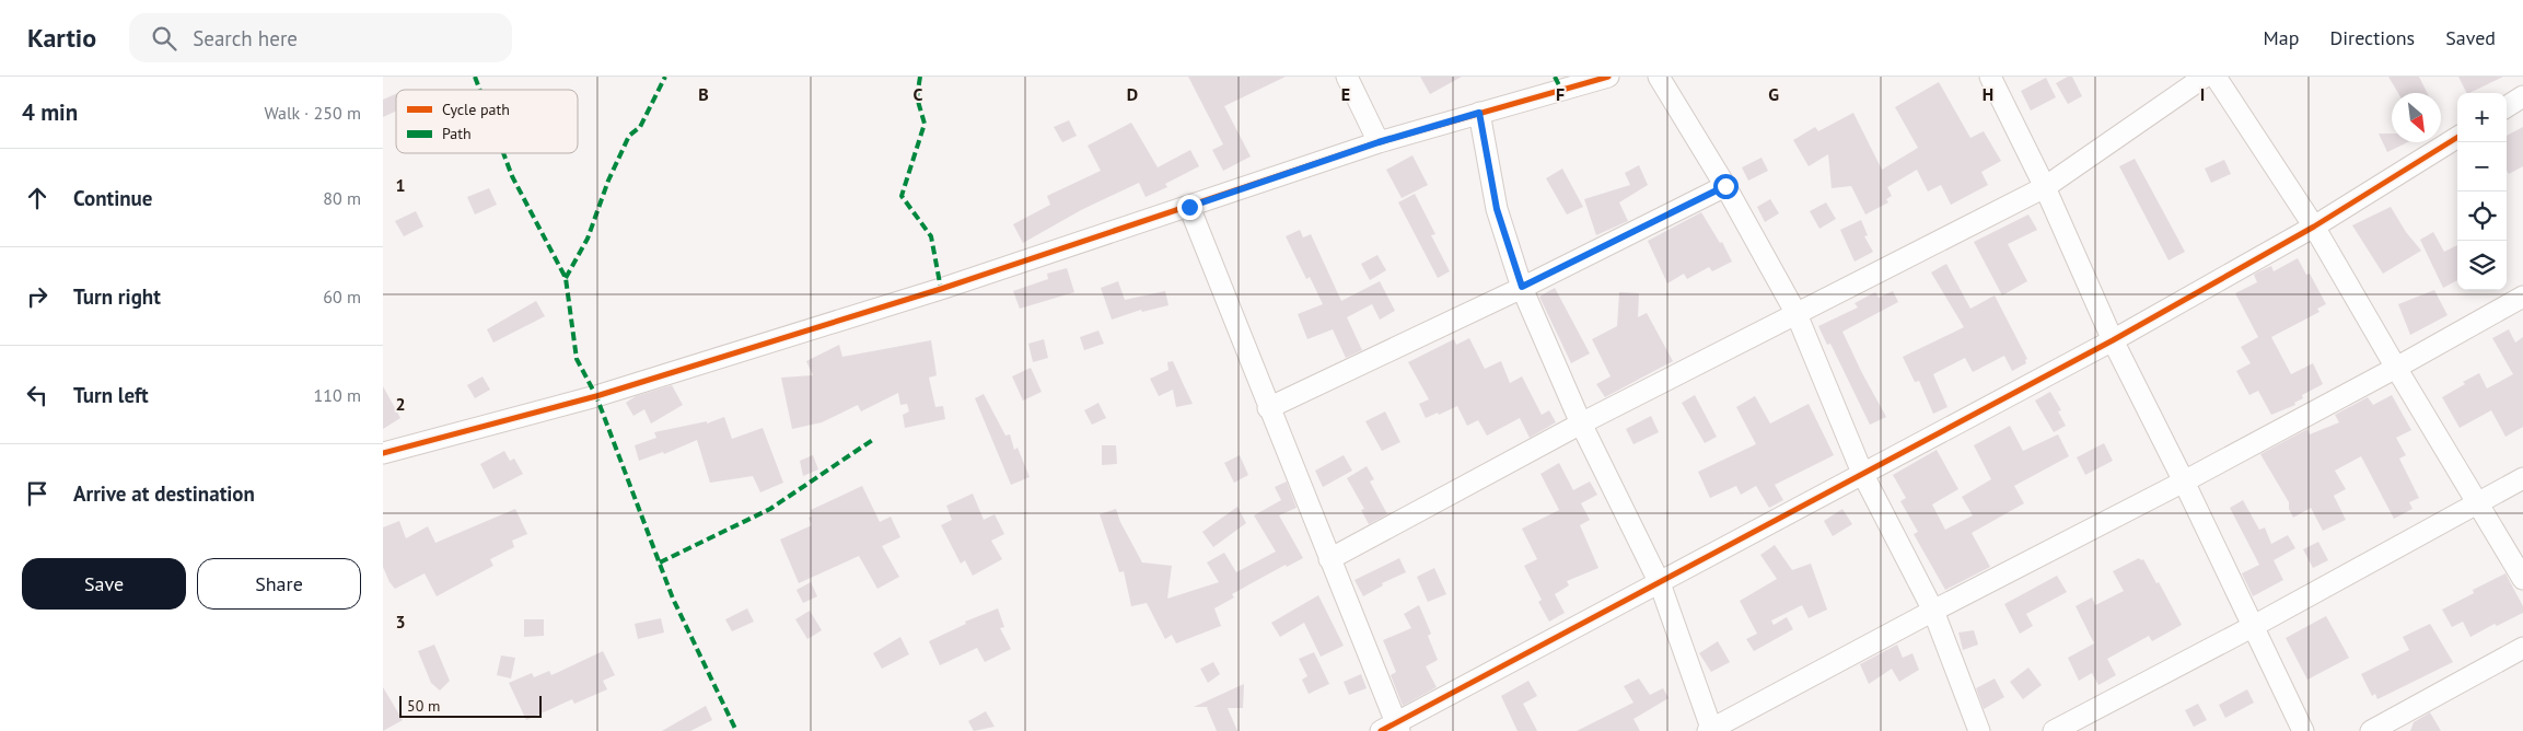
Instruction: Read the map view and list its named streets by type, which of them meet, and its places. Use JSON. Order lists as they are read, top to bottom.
{
  "legend": ["Cycle path", "Path"],
  "scale_bar": "50 m",
  "north": "bottom right",
  "page": {
    "header": "Kartio",
    "search": "Search here",
    "nav": ["Map", "Directions", "Saved"],
    "heading": ["4 min", "Walk · 250 m"],
    "map_buttons": ["+", "−"],
    "list": [
      ["Continue", "80 m"],
      ["Turn right", "60 m"],
      ["Turn left", "110 m"],
      "Arrive at destination"
    ],
    "buttons": ["Save", "Share"],
    "scale": "50 m"
  },
  "grid": {
    "columns": [
      "B",
      "C",
      "D",
      "E",
      "F",
      "G",
      "H",
      "I"
    ],
    "rows": ["1", "2", "3"]
  }
}
